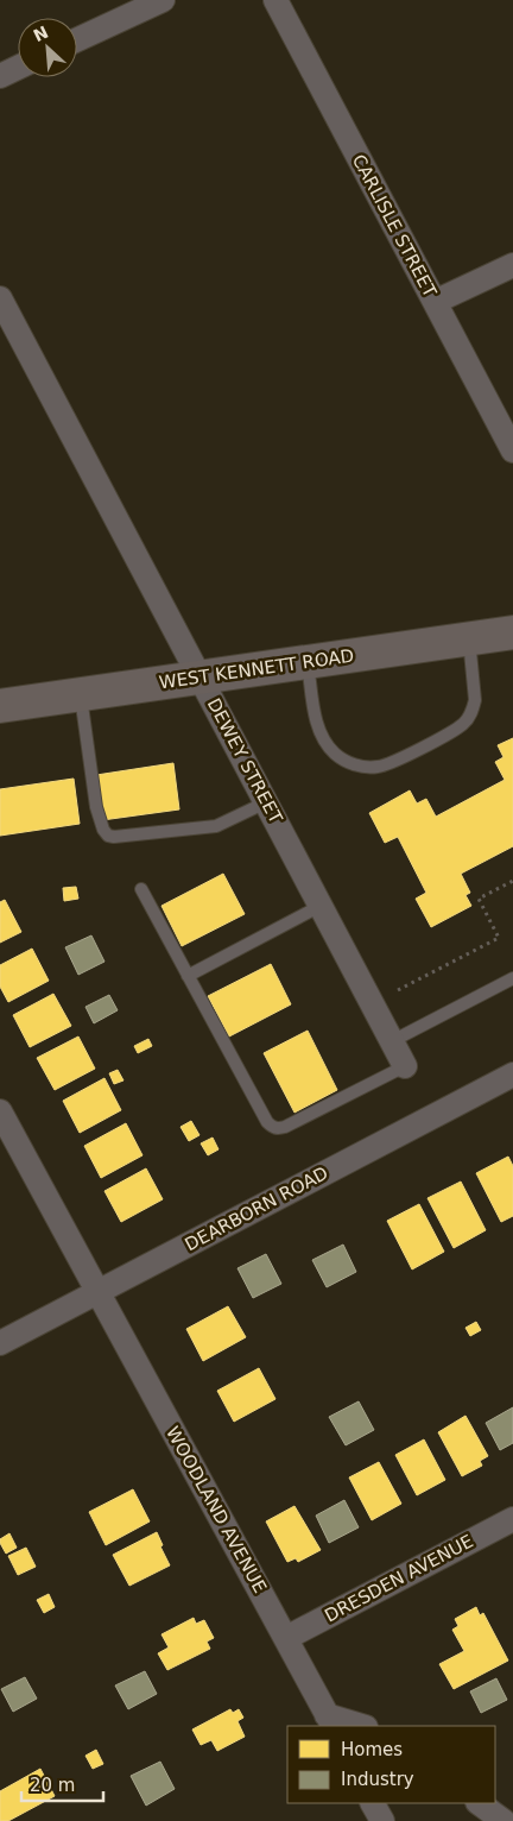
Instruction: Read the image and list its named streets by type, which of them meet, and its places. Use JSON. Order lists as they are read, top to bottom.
{
  "streets": {
    "street": [
      "CARLISLE STREET",
      "WEST KENNETT ROAD",
      "DEWEY STREET",
      "DEARBORN ROAD",
      "WOODLAND AVENUE",
      "DRESDEN AVENUE"
    ]
  },
  "crossings": [
    ["WEST KENNETT ROAD", "DEWEY STREET"],
    ["DEARBORN ROAD", "WOODLAND AVENUE"],
    ["WOODLAND AVENUE", "DRESDEN AVENUE"]
  ],
  "legend": ["Homes", "Industry"],
  "scale_bar": "20 m",
  "north": "top left"
}
